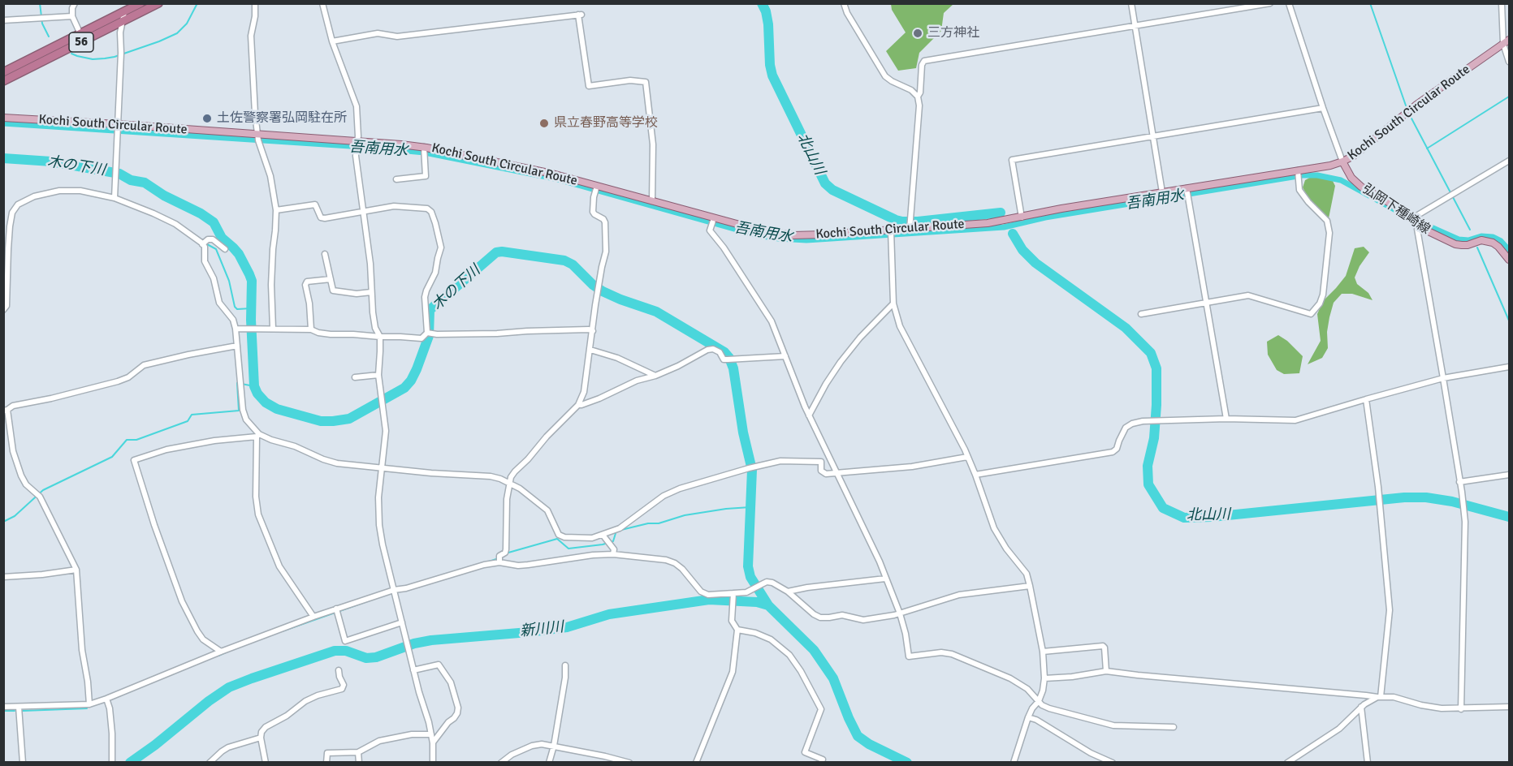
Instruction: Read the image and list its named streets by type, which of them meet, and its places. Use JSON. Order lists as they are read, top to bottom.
{
  "streets": {
    "highway": ["56"],
    "main road": ["Kochi South Circular Route", "弘岡下種崎線"]
  },
  "crossings": [
    ["Kochi South Circular Route", "弘岡下種崎線"]
  ],
  "water": [
    "吾南用水",
    "北山川",
    "木の下川",
    "新川川"
  ],
  "places": ["三方神社", "土佐警察署弘岡駐在所", "県立春野高等学校"]
}
